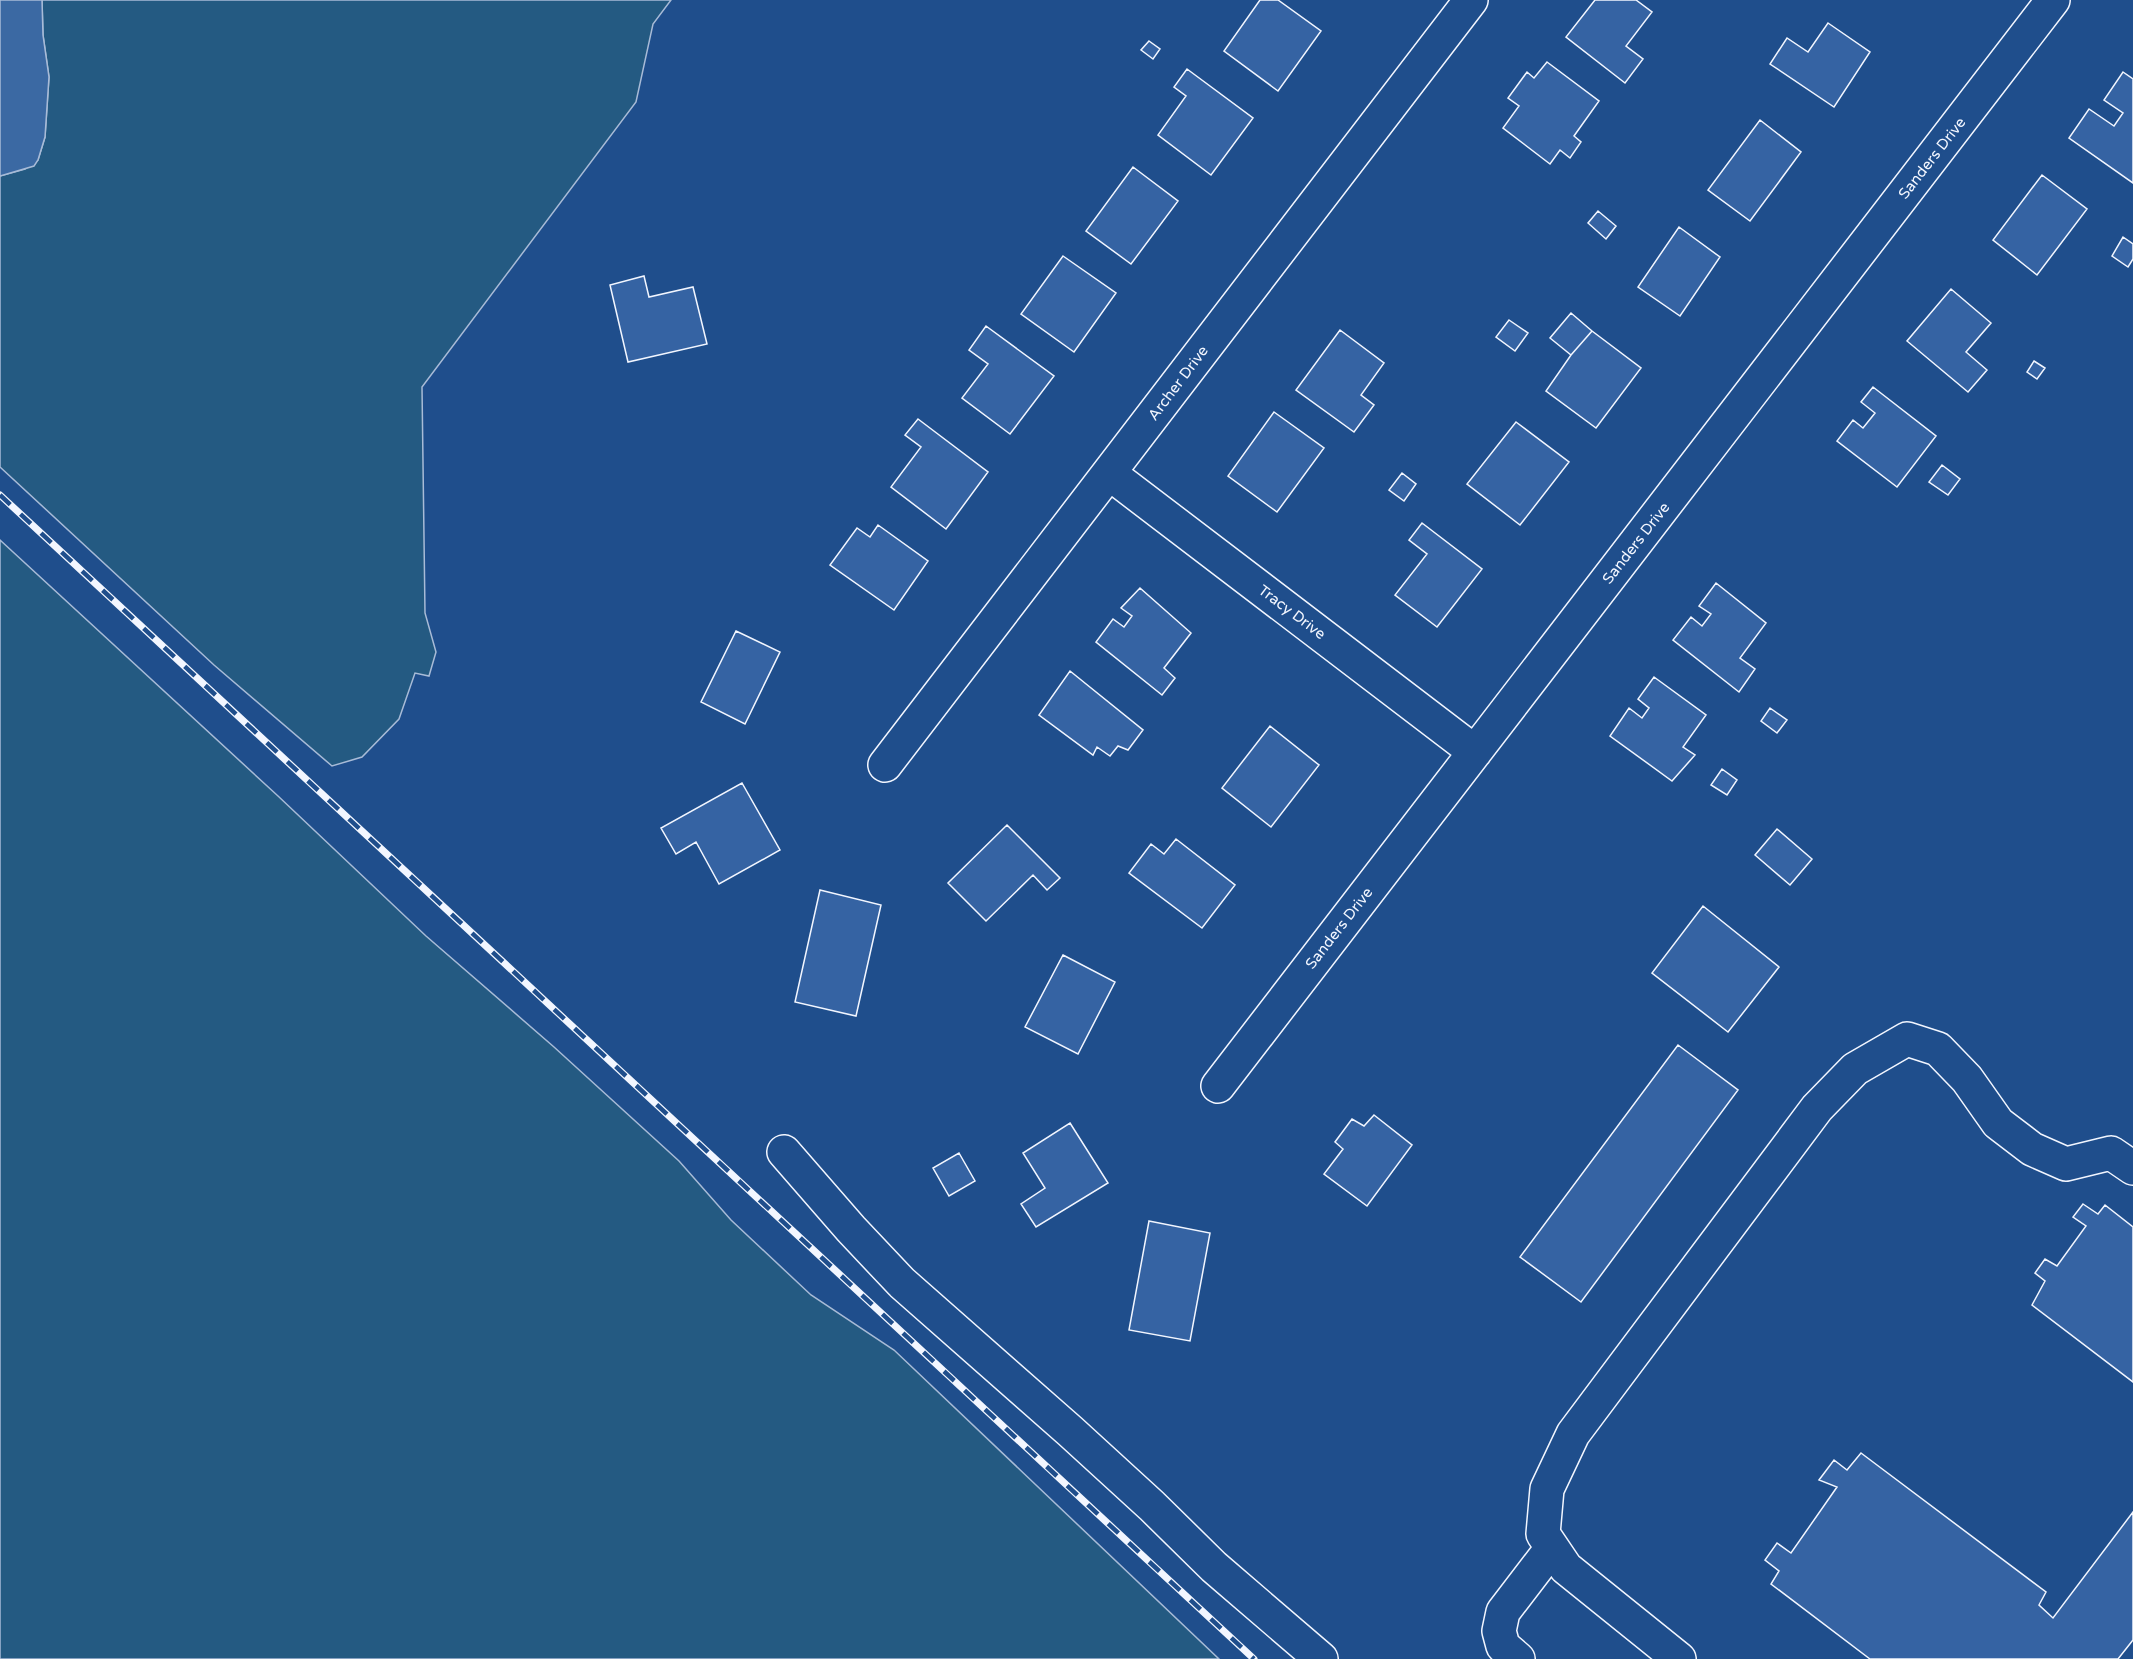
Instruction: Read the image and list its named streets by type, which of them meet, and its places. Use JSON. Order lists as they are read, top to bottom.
{
  "streets": {
    "street": ["Sanders Drive", "Archer Drive", "Tracy Drive"]
  },
  "crossings": [
    ["Sanders Drive", "Tracy Drive"],
    ["Archer Drive", "Tracy Drive"]
  ]
}
